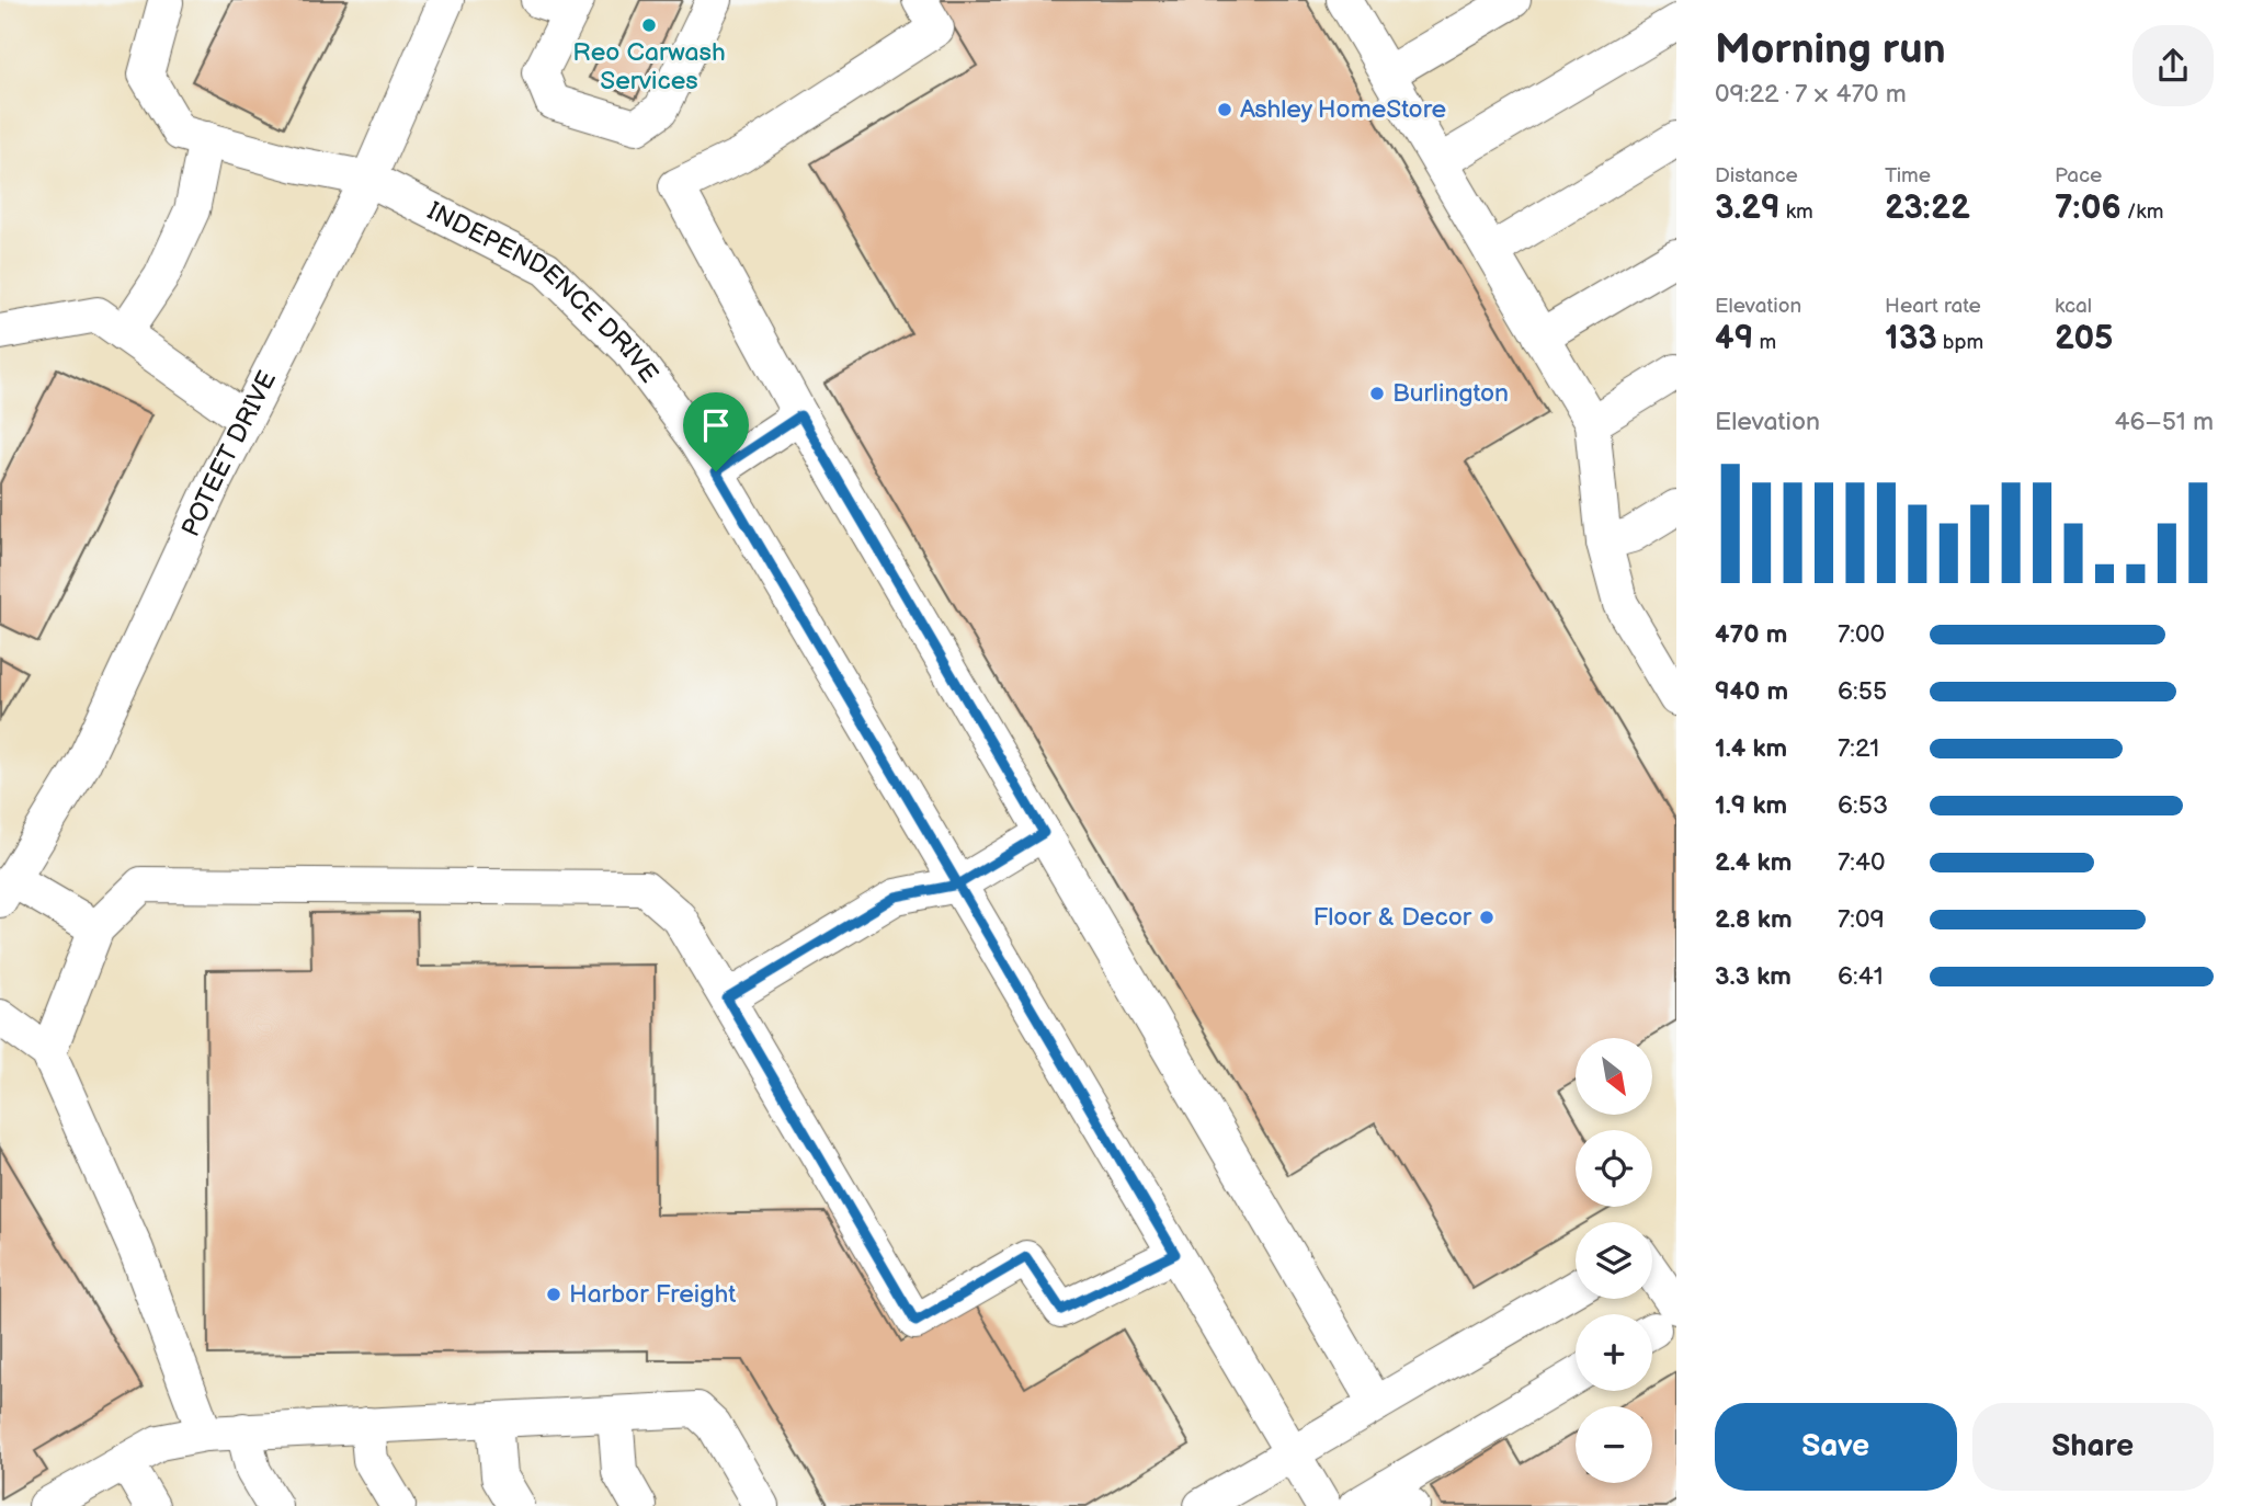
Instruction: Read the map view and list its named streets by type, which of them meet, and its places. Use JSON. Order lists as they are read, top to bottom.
{
  "streets": {
    "street": ["INDEPENDENCE DRIVE", "POTEET DRIVE"]
  },
  "crossings": [
    ["INDEPENDENCE DRIVE", "POTEET DRIVE"]
  ],
  "places": [
    "Reo Carwash Services",
    "Ashley HomeStore",
    "Burlington",
    "Floor & Decor",
    "Harbor Freight"
  ],
  "north": "bottom right",
  "page": {
    "heading": ["Morning run", "09:22 · 7 × 470 m"],
    "stats": [
      ["Distance", "3.29 km"],
      ["Time", "23:22"],
      ["Pace", "7:06 /km"],
      ["Elevation", "49 m"],
      ["Heart rate", "133 bpm"],
      ["kcal", "205"]
    ],
    "chart": ["Elevation", "46–51 m"],
    "list": [
      {
        "name": "470 m",
        "note": "7:00"
      },
      {
        "name": "940 m",
        "note": "6:55"
      },
      {
        "name": "1.4 km",
        "note": "7:21"
      },
      {
        "name": "1.9 km",
        "note": "6:53"
      },
      {
        "name": "2.4 km",
        "note": "7:40"
      },
      {
        "name": "2.8 km",
        "note": "7:09"
      },
      {
        "name": "3.3 km",
        "note": "6:41"
      }
    ],
    "map_buttons": ["+", "−"],
    "buttons": ["Save", "Share"]
  }
}
